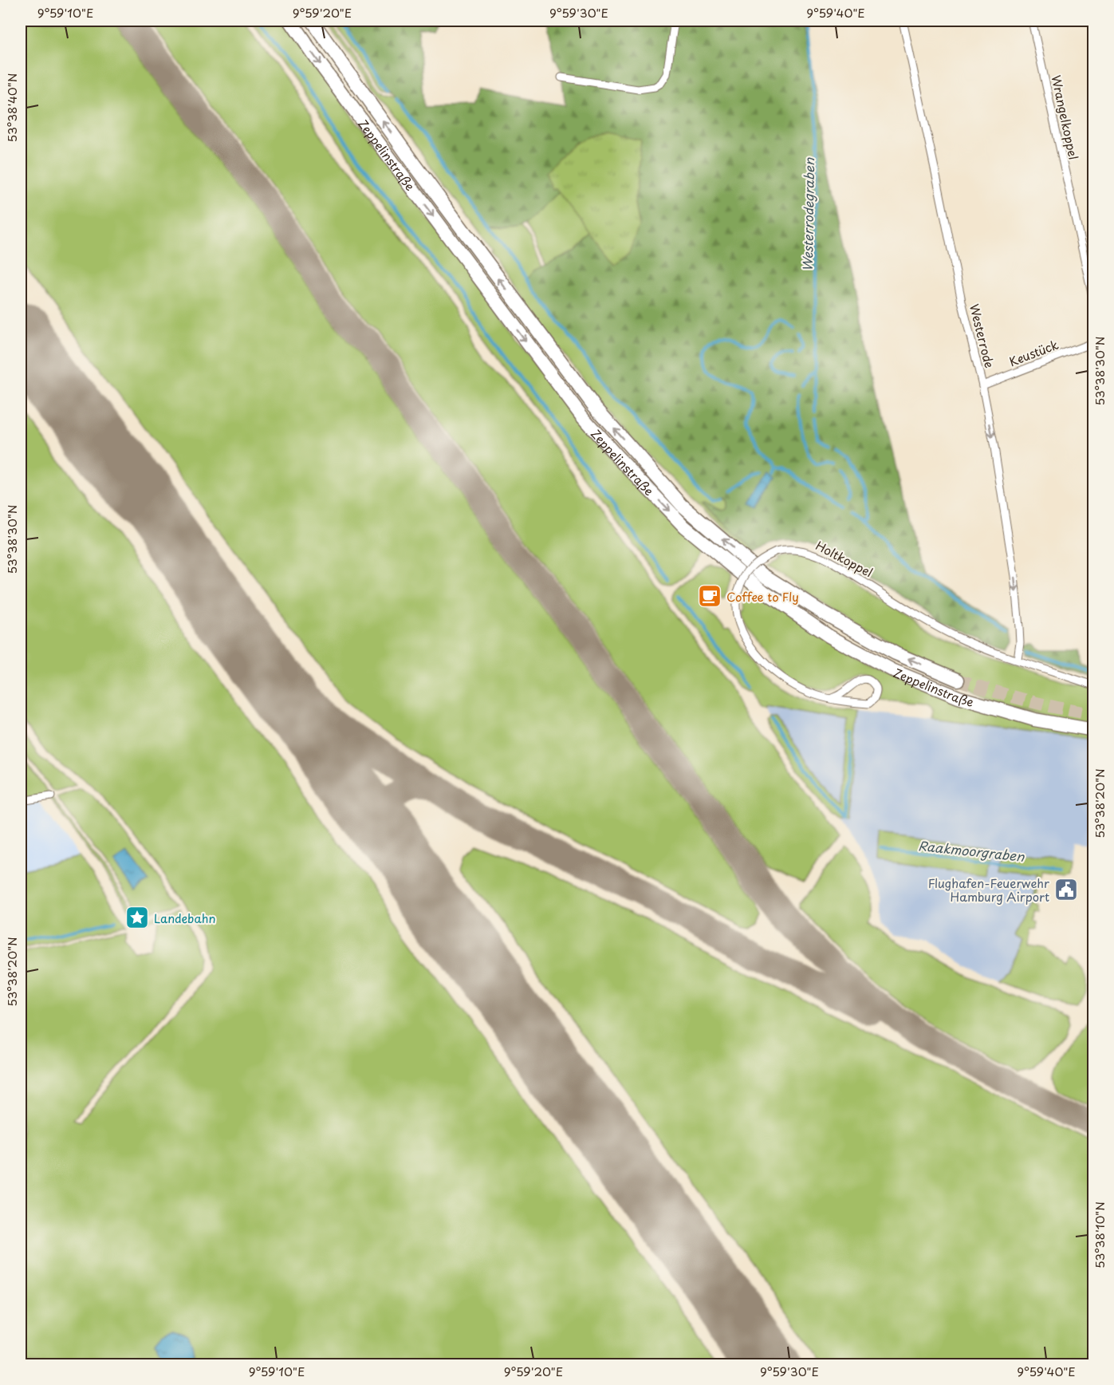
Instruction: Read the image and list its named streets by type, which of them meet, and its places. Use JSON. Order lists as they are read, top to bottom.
{
  "streets": {
    "highway": ["Zeppelinstraße"],
    "street": [
      "Wrangelkoppel",
      "Westerrode",
      "Keustück",
      "Holtkoppel"
    ]
  },
  "crossings": [
    ["Westerrode", "Keustück"],
    ["Westerrode", "Holtkoppel"]
  ],
  "one_way": ["Westerrode"],
  "water": ["Westerrodegraben", "Raakmoorgraben"],
  "places": {
    "cafe": ["Coffee to Fly"],
    "public building": ["Flughafen-Feuerwehr Hamburg Airport"],
    "place": ["Landebahn"]
  },
  "coordinates": [
    "9°59'10\"E",
    "9°59'20\"E",
    "9°59'30\"E",
    "9°59'40\"E",
    "53°38'40\"N",
    "53°38'30\"N",
    "53°38'20\"N",
    "53°38'10\"N"
  ]
}
